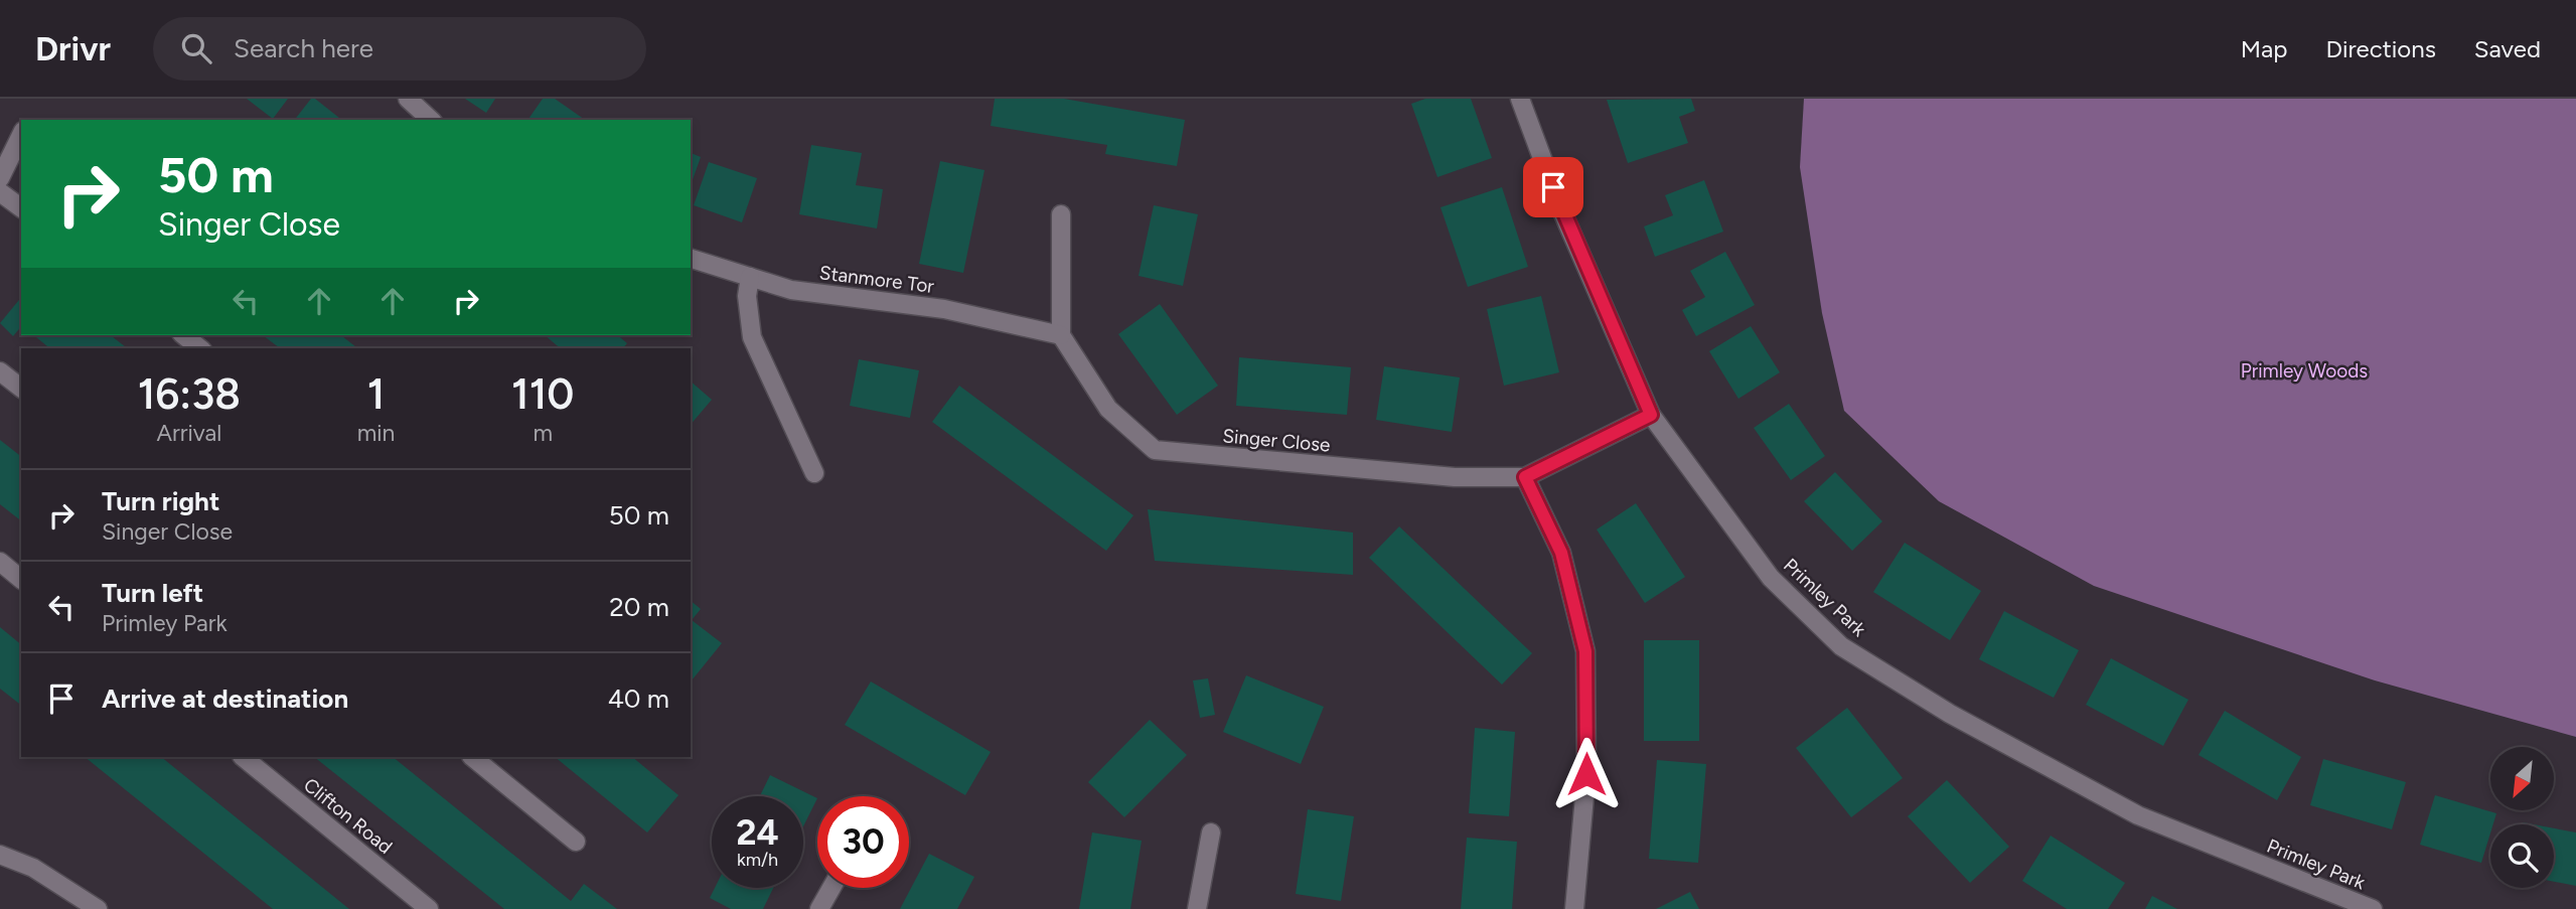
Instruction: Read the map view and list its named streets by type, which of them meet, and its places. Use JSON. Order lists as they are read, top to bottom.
{
  "streets": {
    "street": [
      "Stanmore Tor",
      "Singer Close",
      "Primley Park",
      "Clifton Road"
    ]
  },
  "crossings": [
    ["Stanmore Tor", "Singer Close"],
    ["Singer Close", "Primley Park"]
  ],
  "parks": ["Primley Woods"],
  "north": "bottom left",
  "page": {
    "header": "Drivr",
    "search": "Search here",
    "nav": ["Map", "Directions", "Saved"],
    "turn": ["50 m", "Singer Close"],
    "eta": [
      "16:38",
      "Arrival",
      "1",
      "min",
      "110",
      "m"
    ],
    "list": [
      {
        "name": "Turn right",
        "note": "Singer Close",
        "value": "50 m"
      },
      {
        "name": "Turn left",
        "note": "Primley Park",
        "value": "20 m"
      },
      {
        "name": "Arrive at destination",
        "value": "40 m"
      }
    ],
    "speed": "24 km/h",
    "limit": "30"
  }
}
